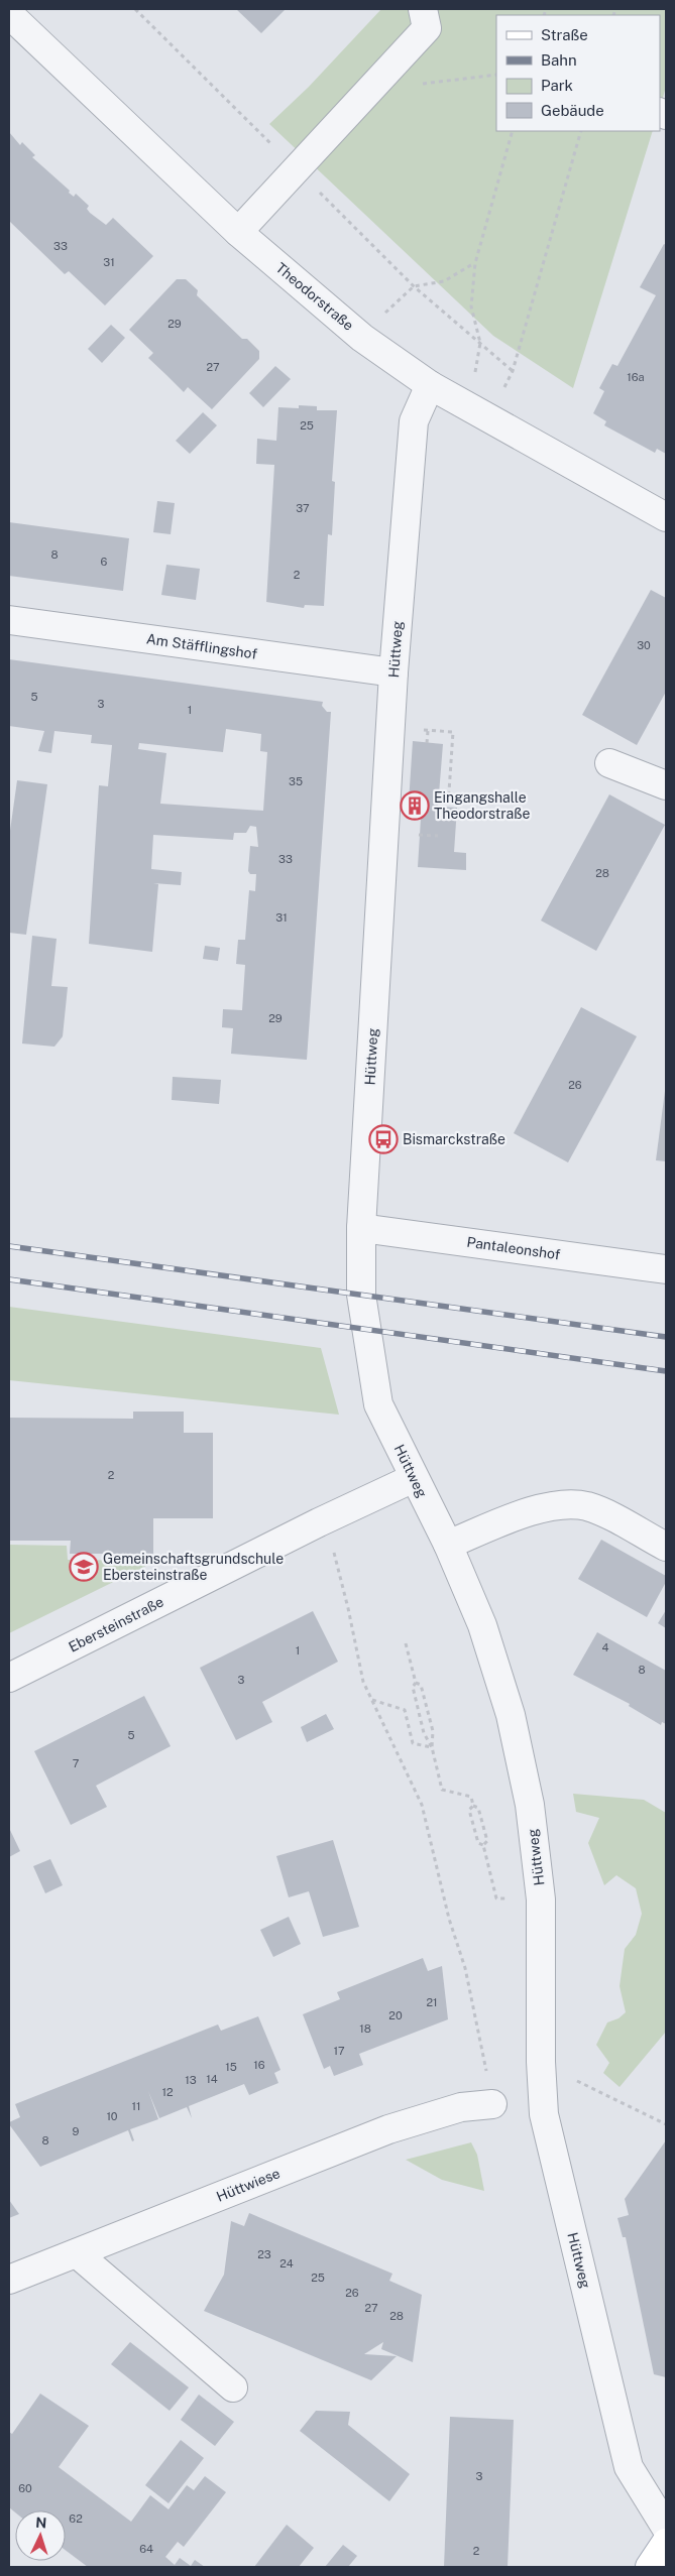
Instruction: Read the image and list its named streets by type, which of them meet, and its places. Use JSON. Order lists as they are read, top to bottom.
{
  "streets": {
    "street": [
      "Theodorstraße",
      "Am Stäfflingshof",
      "Hüttweg",
      "Pantaleonshof",
      "Ebersteinstraße",
      "Hüttwiese"
    ]
  },
  "crossings": [
    ["Theodorstraße", "Hüttweg"],
    ["Am Stäfflingshof", "Hüttweg"],
    ["Hüttweg", "Pantaleonshof"],
    ["Hüttweg", "Ebersteinstraße"]
  ],
  "places": {
    "building": ["Eingangshalle Theodorstraße"],
    "bus stop": ["Bismarckstraße"],
    "school or university": ["Gemeinschaftsgrundschule Ebersteinstraße"]
  },
  "house_numbers": [
    "33",
    "31",
    "29",
    "27",
    "16a",
    "25",
    "37",
    "8",
    "6",
    "2",
    "30",
    "5",
    "3",
    "1",
    "35",
    "33",
    "28",
    "31",
    "29",
    "26",
    "2",
    "4",
    "1",
    "8",
    "3",
    "5",
    "7",
    "21",
    "20",
    "18",
    "17",
    "16",
    "15",
    "14",
    "13",
    "12",
    "11",
    "10",
    "9",
    "8",
    "23",
    "24",
    "25",
    "26",
    "27",
    "28",
    "3",
    "60",
    "62",
    "64",
    "2"
  ],
  "legend": [
    "Straße",
    "Bahn",
    "Park",
    "Gebäude"
  ],
  "north": "top"
}
